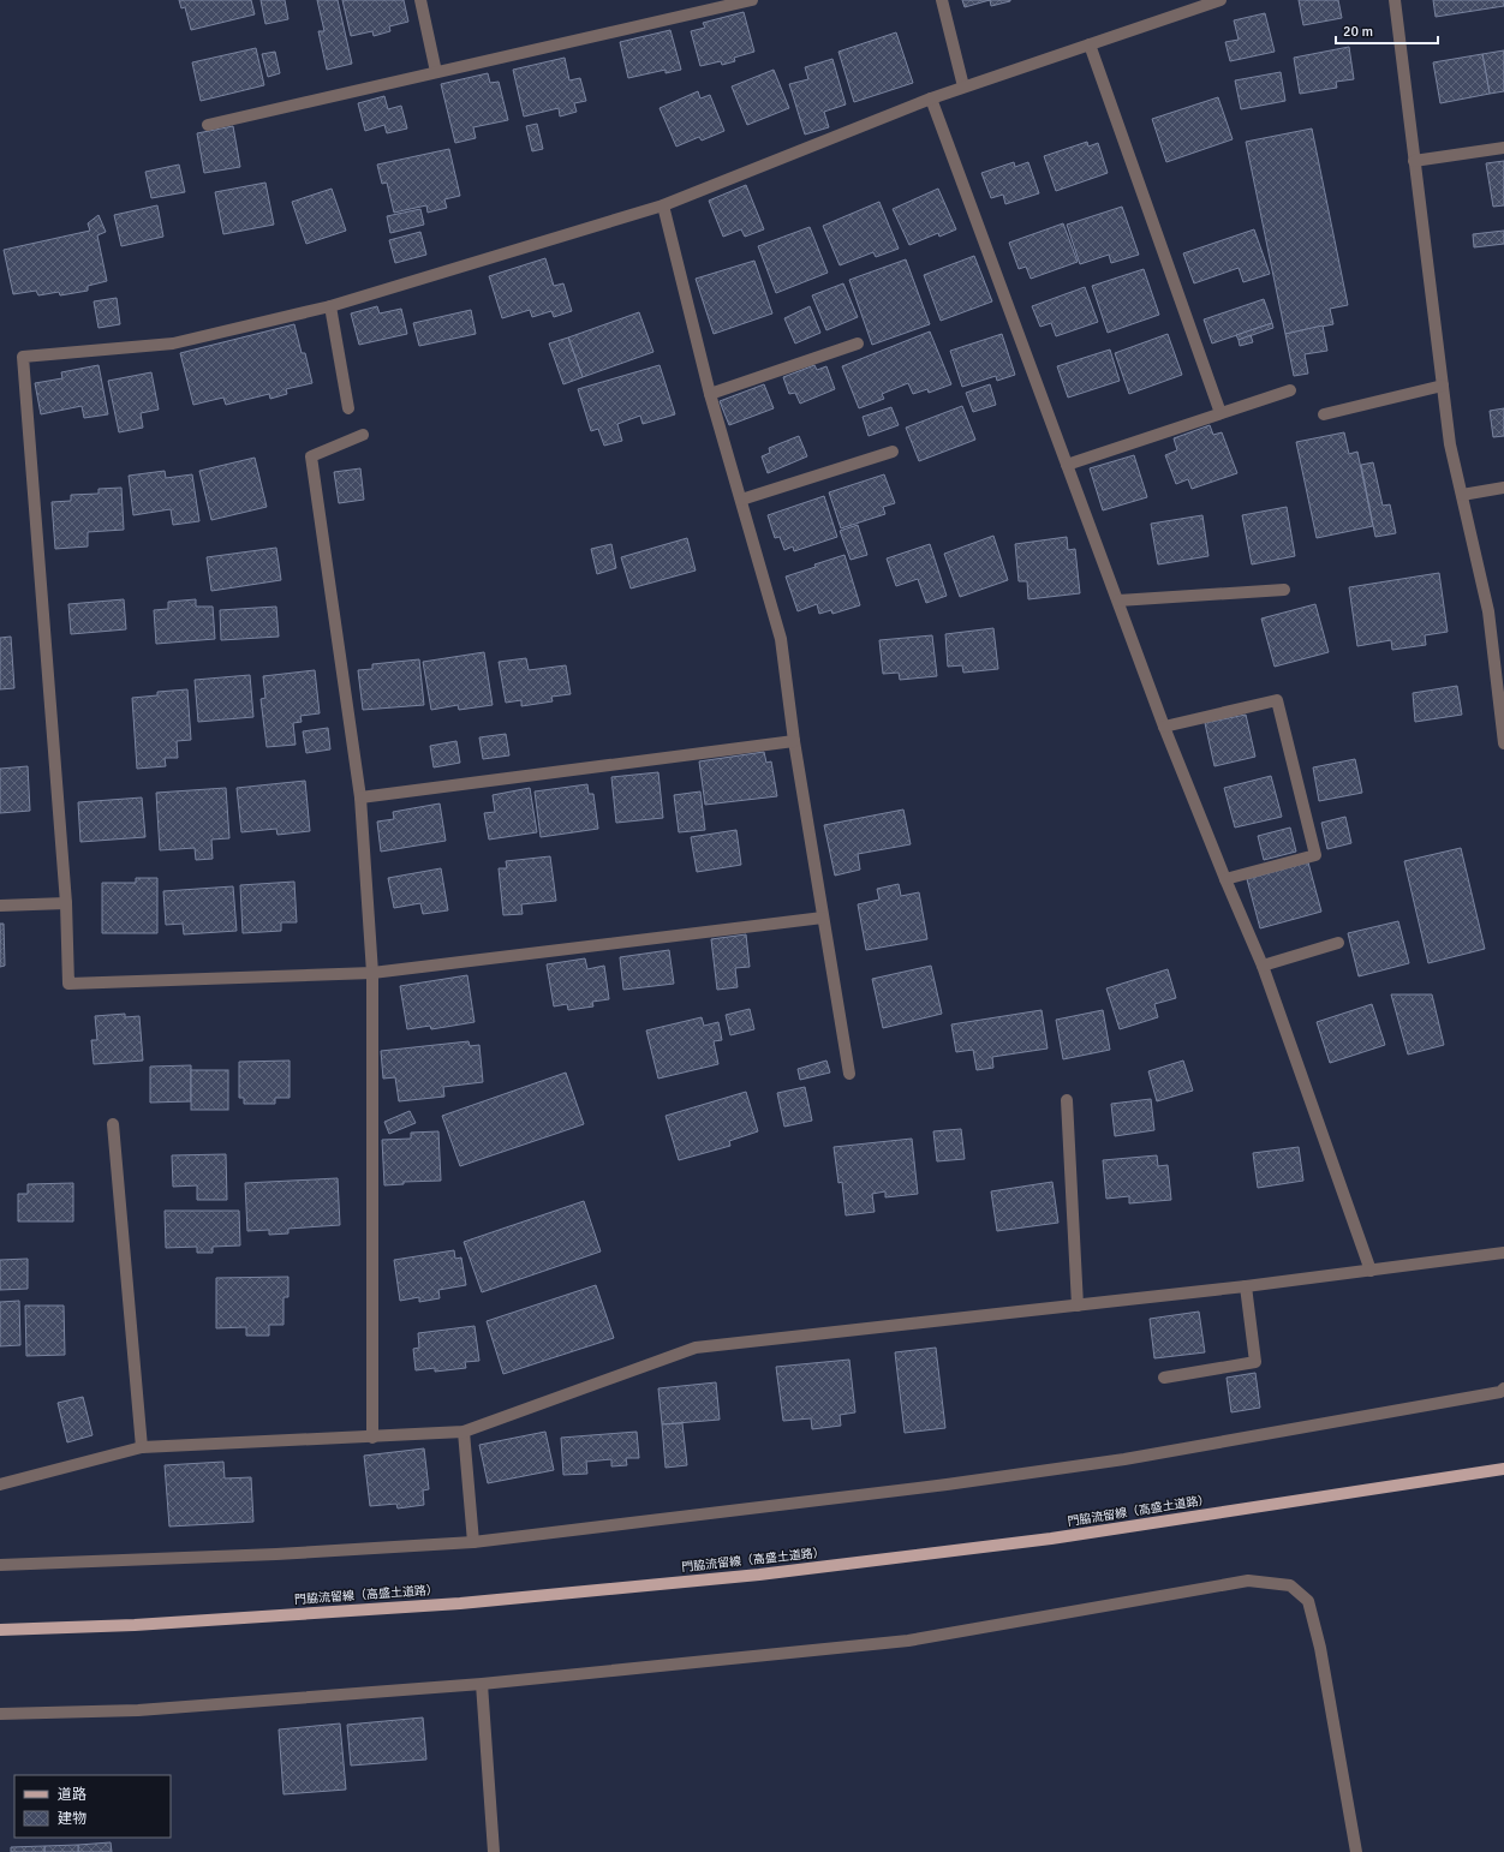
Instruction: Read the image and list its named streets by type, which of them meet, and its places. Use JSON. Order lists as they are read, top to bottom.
{
  "streets": {
    "main road": ["門脇流留線（高盛土道路）"]
  },
  "legend": ["道路", "建物"],
  "scale_bar": "20 m"
}
